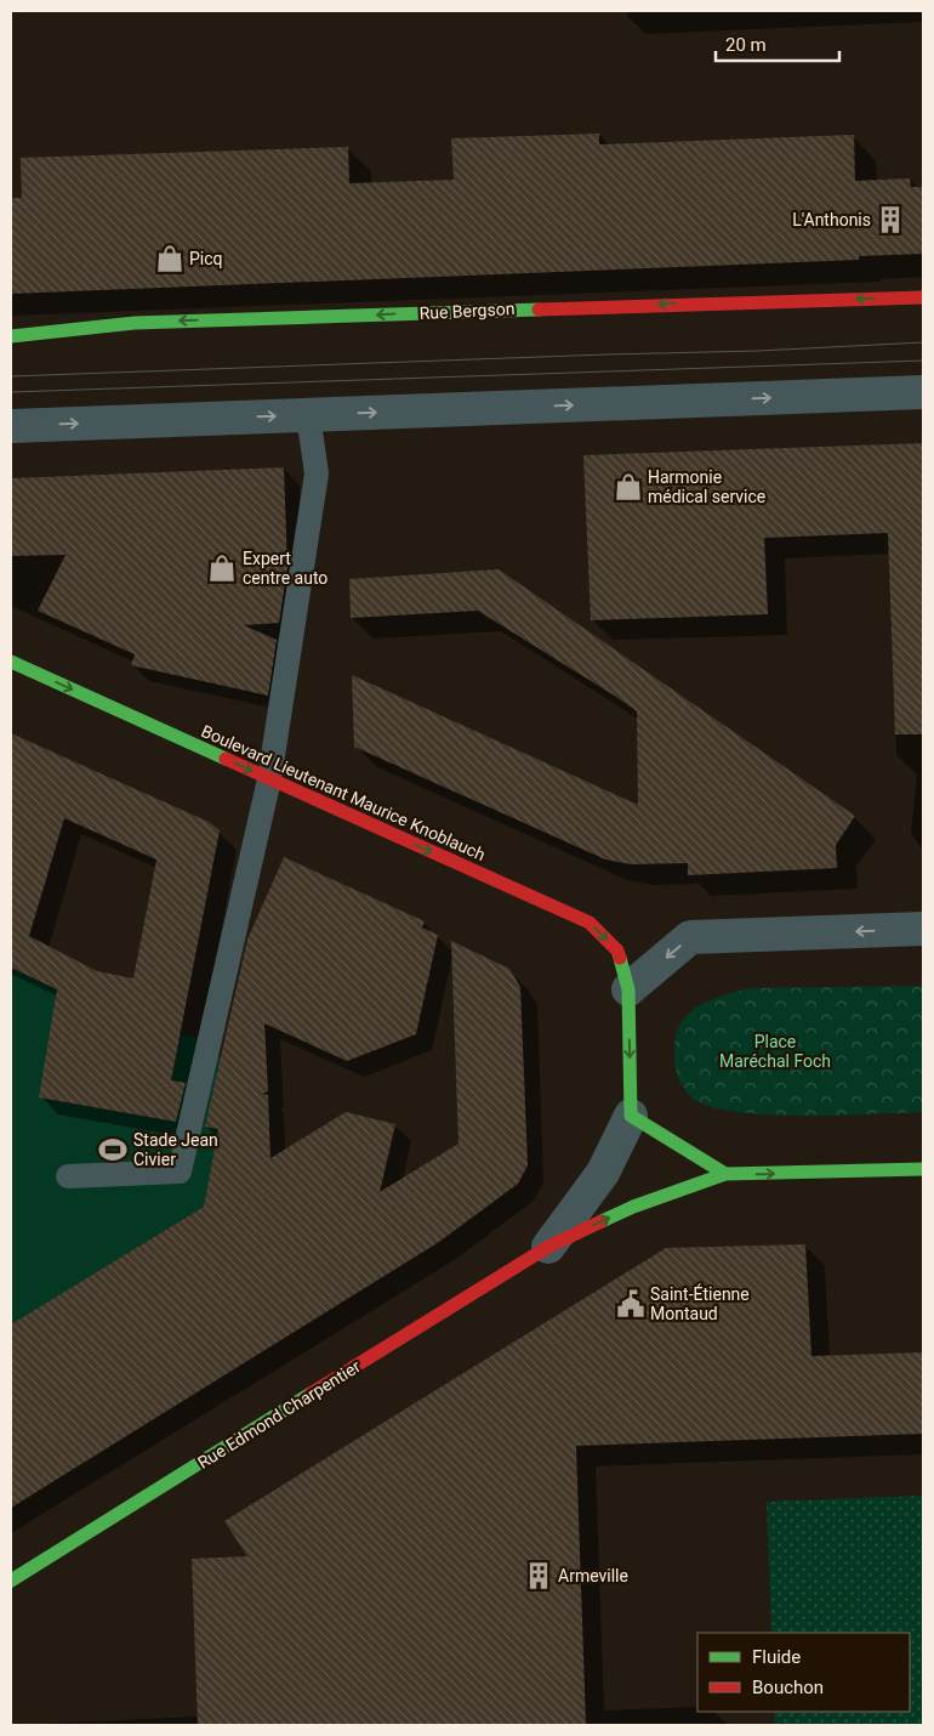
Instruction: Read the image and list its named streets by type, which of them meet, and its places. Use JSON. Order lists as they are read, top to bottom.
{
  "streets": {
    "street": ["Rue Bergson", "Boulevard Lieutenant Maurice Knoblauch", "Rue Edmond Charpentier"]
  },
  "one_way": ["Boulevard Lieutenant Maurice Knoblauch"],
  "parks": ["Place Maréchal Foch"],
  "places": {
    "building": ["L'Anthonis", "Armeville"],
    "shop": ["Picq", "Harmonie médical service", "Expert centre auto"],
    "sports": ["Stade Jean Civier"],
    "public building": ["Saint-Étienne Montaud"]
  },
  "legend": ["Fluide", "Bouchon"],
  "scale_bar": "20 m"
}
